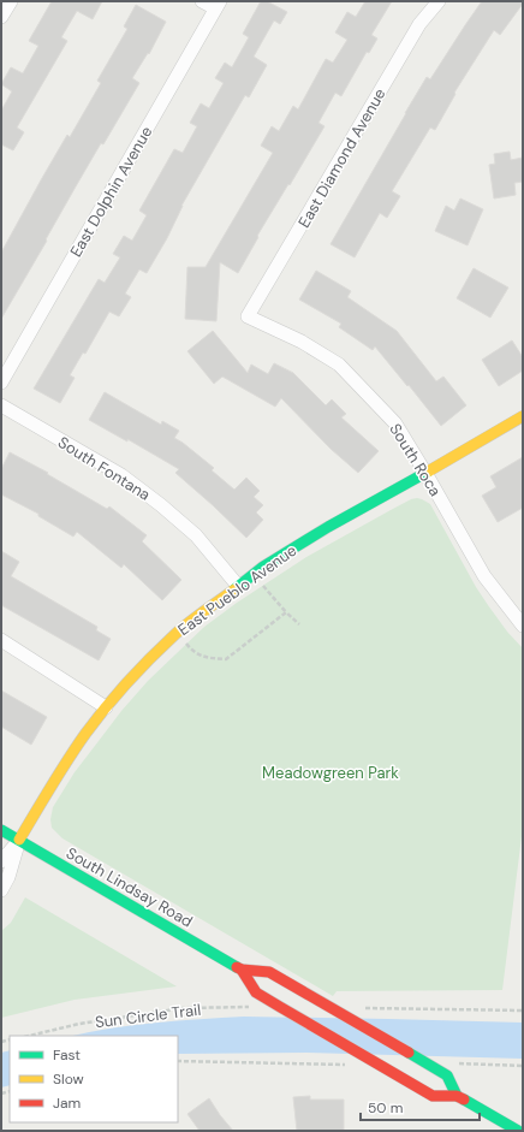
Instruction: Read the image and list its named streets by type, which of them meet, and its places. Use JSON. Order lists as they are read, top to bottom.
{
  "streets": {
    "main road": ["East Pueblo Avenue", "South Lindsay Road"],
    "street": [
      "East Diamond Avenue",
      "East Dolphin Avenue",
      "South Roca",
      "South Fontana"
    ],
    "path": ["Sun Circle Trail"]
  },
  "crossings": [
    ["East Diamond Avenue", "South Roca"],
    ["South Roca", "East Pueblo Avenue"],
    ["South Fontana", "East Pueblo Avenue"],
    ["East Pueblo Avenue", "South Lindsay Road"]
  ],
  "parks": ["Meadowgreen Park"],
  "legend": ["Fast", "Slow", "Jam"],
  "scale_bar": "50 m"
}
